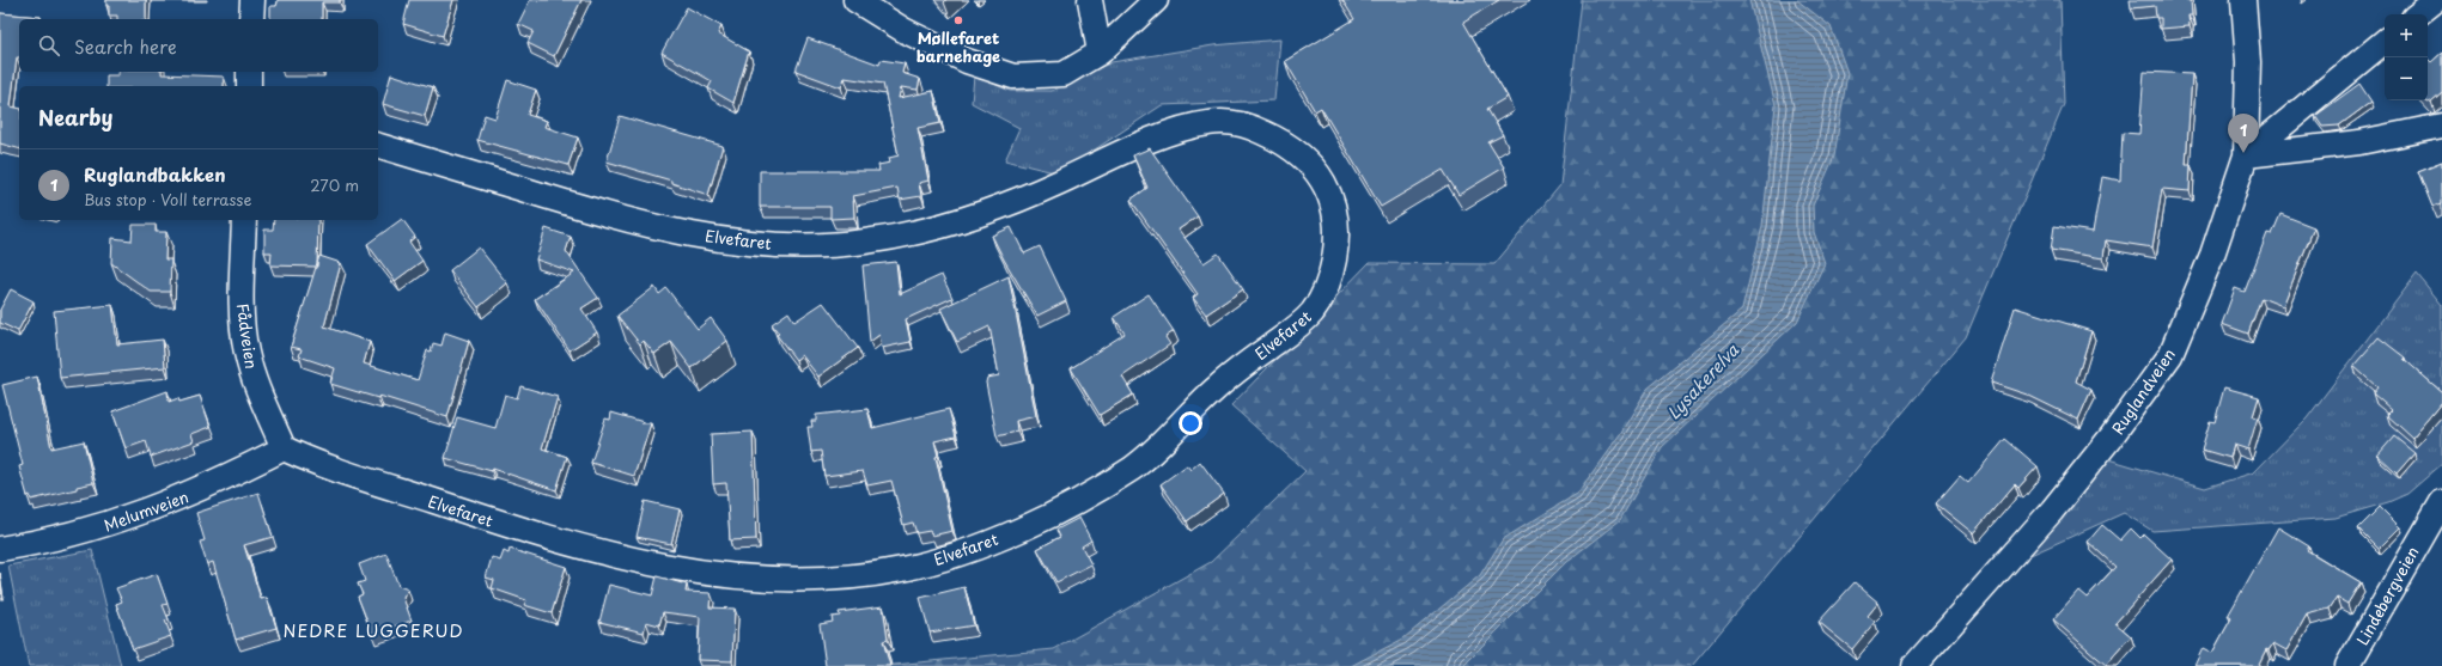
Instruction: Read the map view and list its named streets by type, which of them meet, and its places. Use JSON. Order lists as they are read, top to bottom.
{
  "streets": {
    "street": [
      "Elvefaret",
      "Fådveien",
      "Ruglandveien",
      "Melumveien",
      "Lindebergveien"
    ]
  },
  "crossings": [
    ["Elvefaret", "Fådveien"],
    ["Elvefaret", "Melumveien"],
    ["Fådveien", "Melumveien"]
  ],
  "districts": ["NEDRE LUGGERUD"],
  "water": ["Lysakerelva"],
  "places": ["Møllefaret barnehage"],
  "page": {
    "map_buttons": ["+", "−"],
    "search": "Search here",
    "heading": "Nearby",
    "pins": "1",
    "list": [
      {
        "mark": "1",
        "name": "Ruglandbakken",
        "note": "Bus stop · Voll terrasse",
        "value": "270 m"
      }
    ]
  }
}
